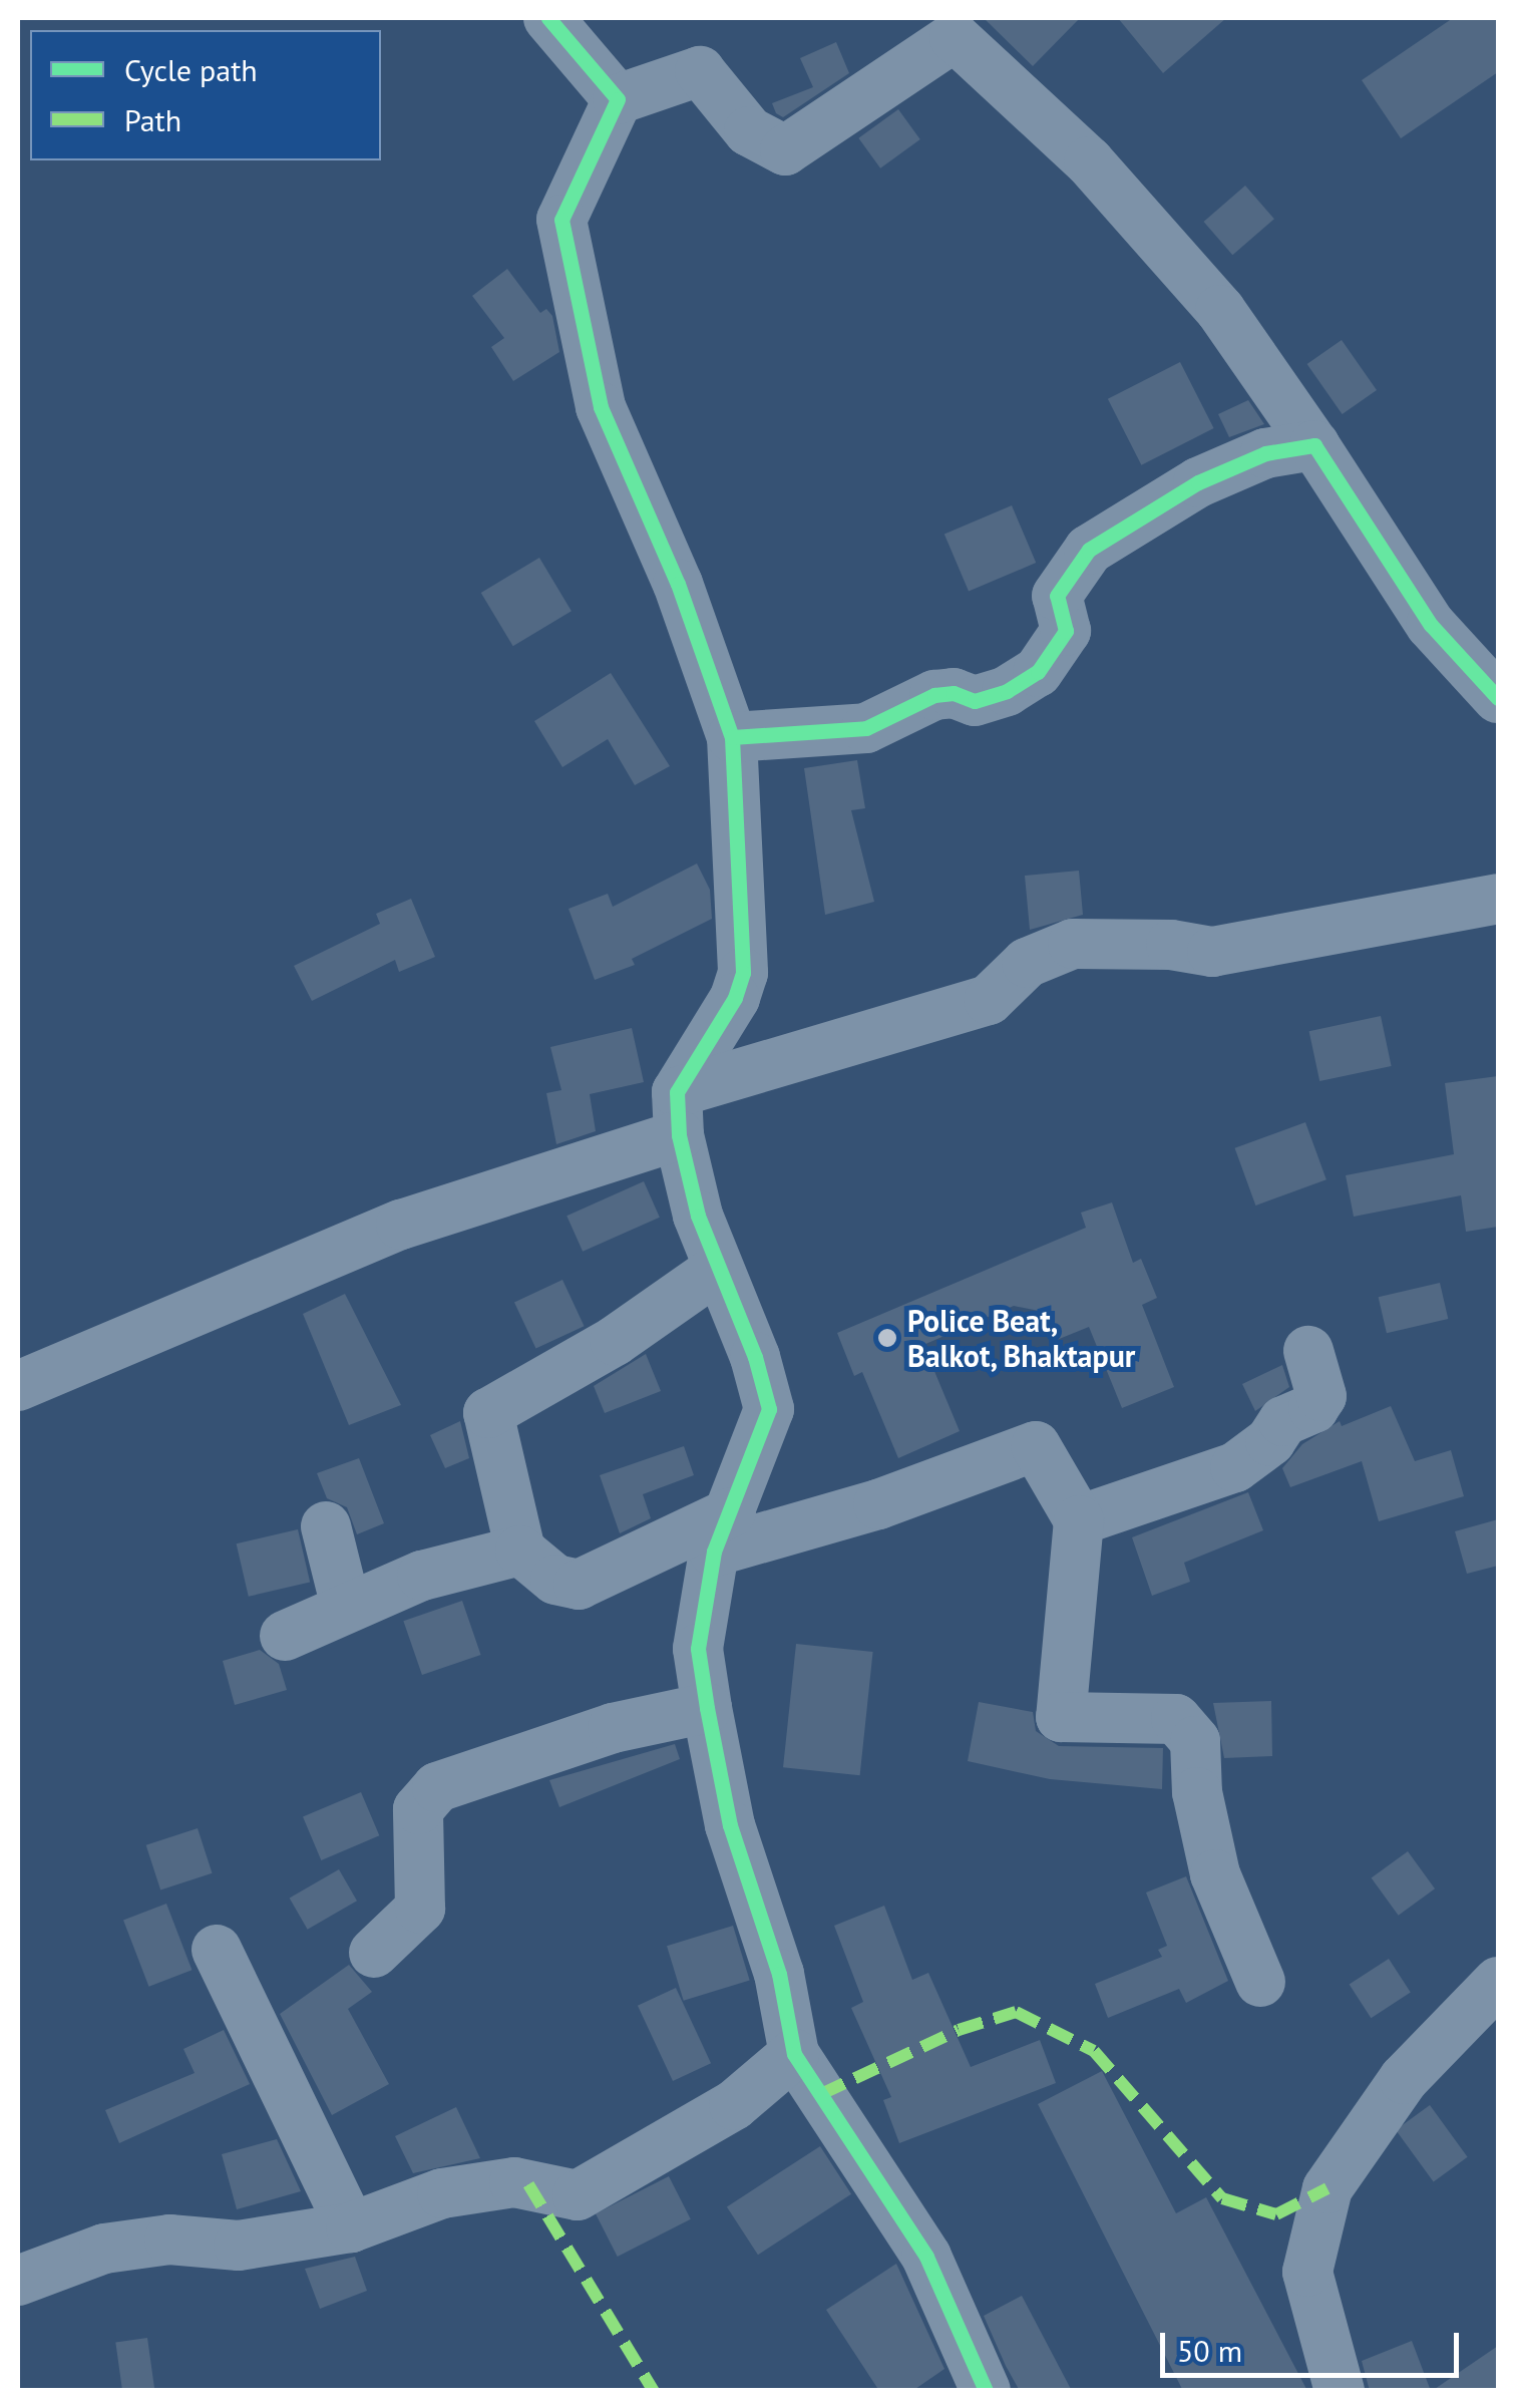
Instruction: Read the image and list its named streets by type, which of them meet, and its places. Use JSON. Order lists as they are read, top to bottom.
{
  "places": ["Police Beat, Balkot, Bhaktapur"],
  "legend": ["Cycle path", "Path"],
  "scale_bar": "50 m"
}
